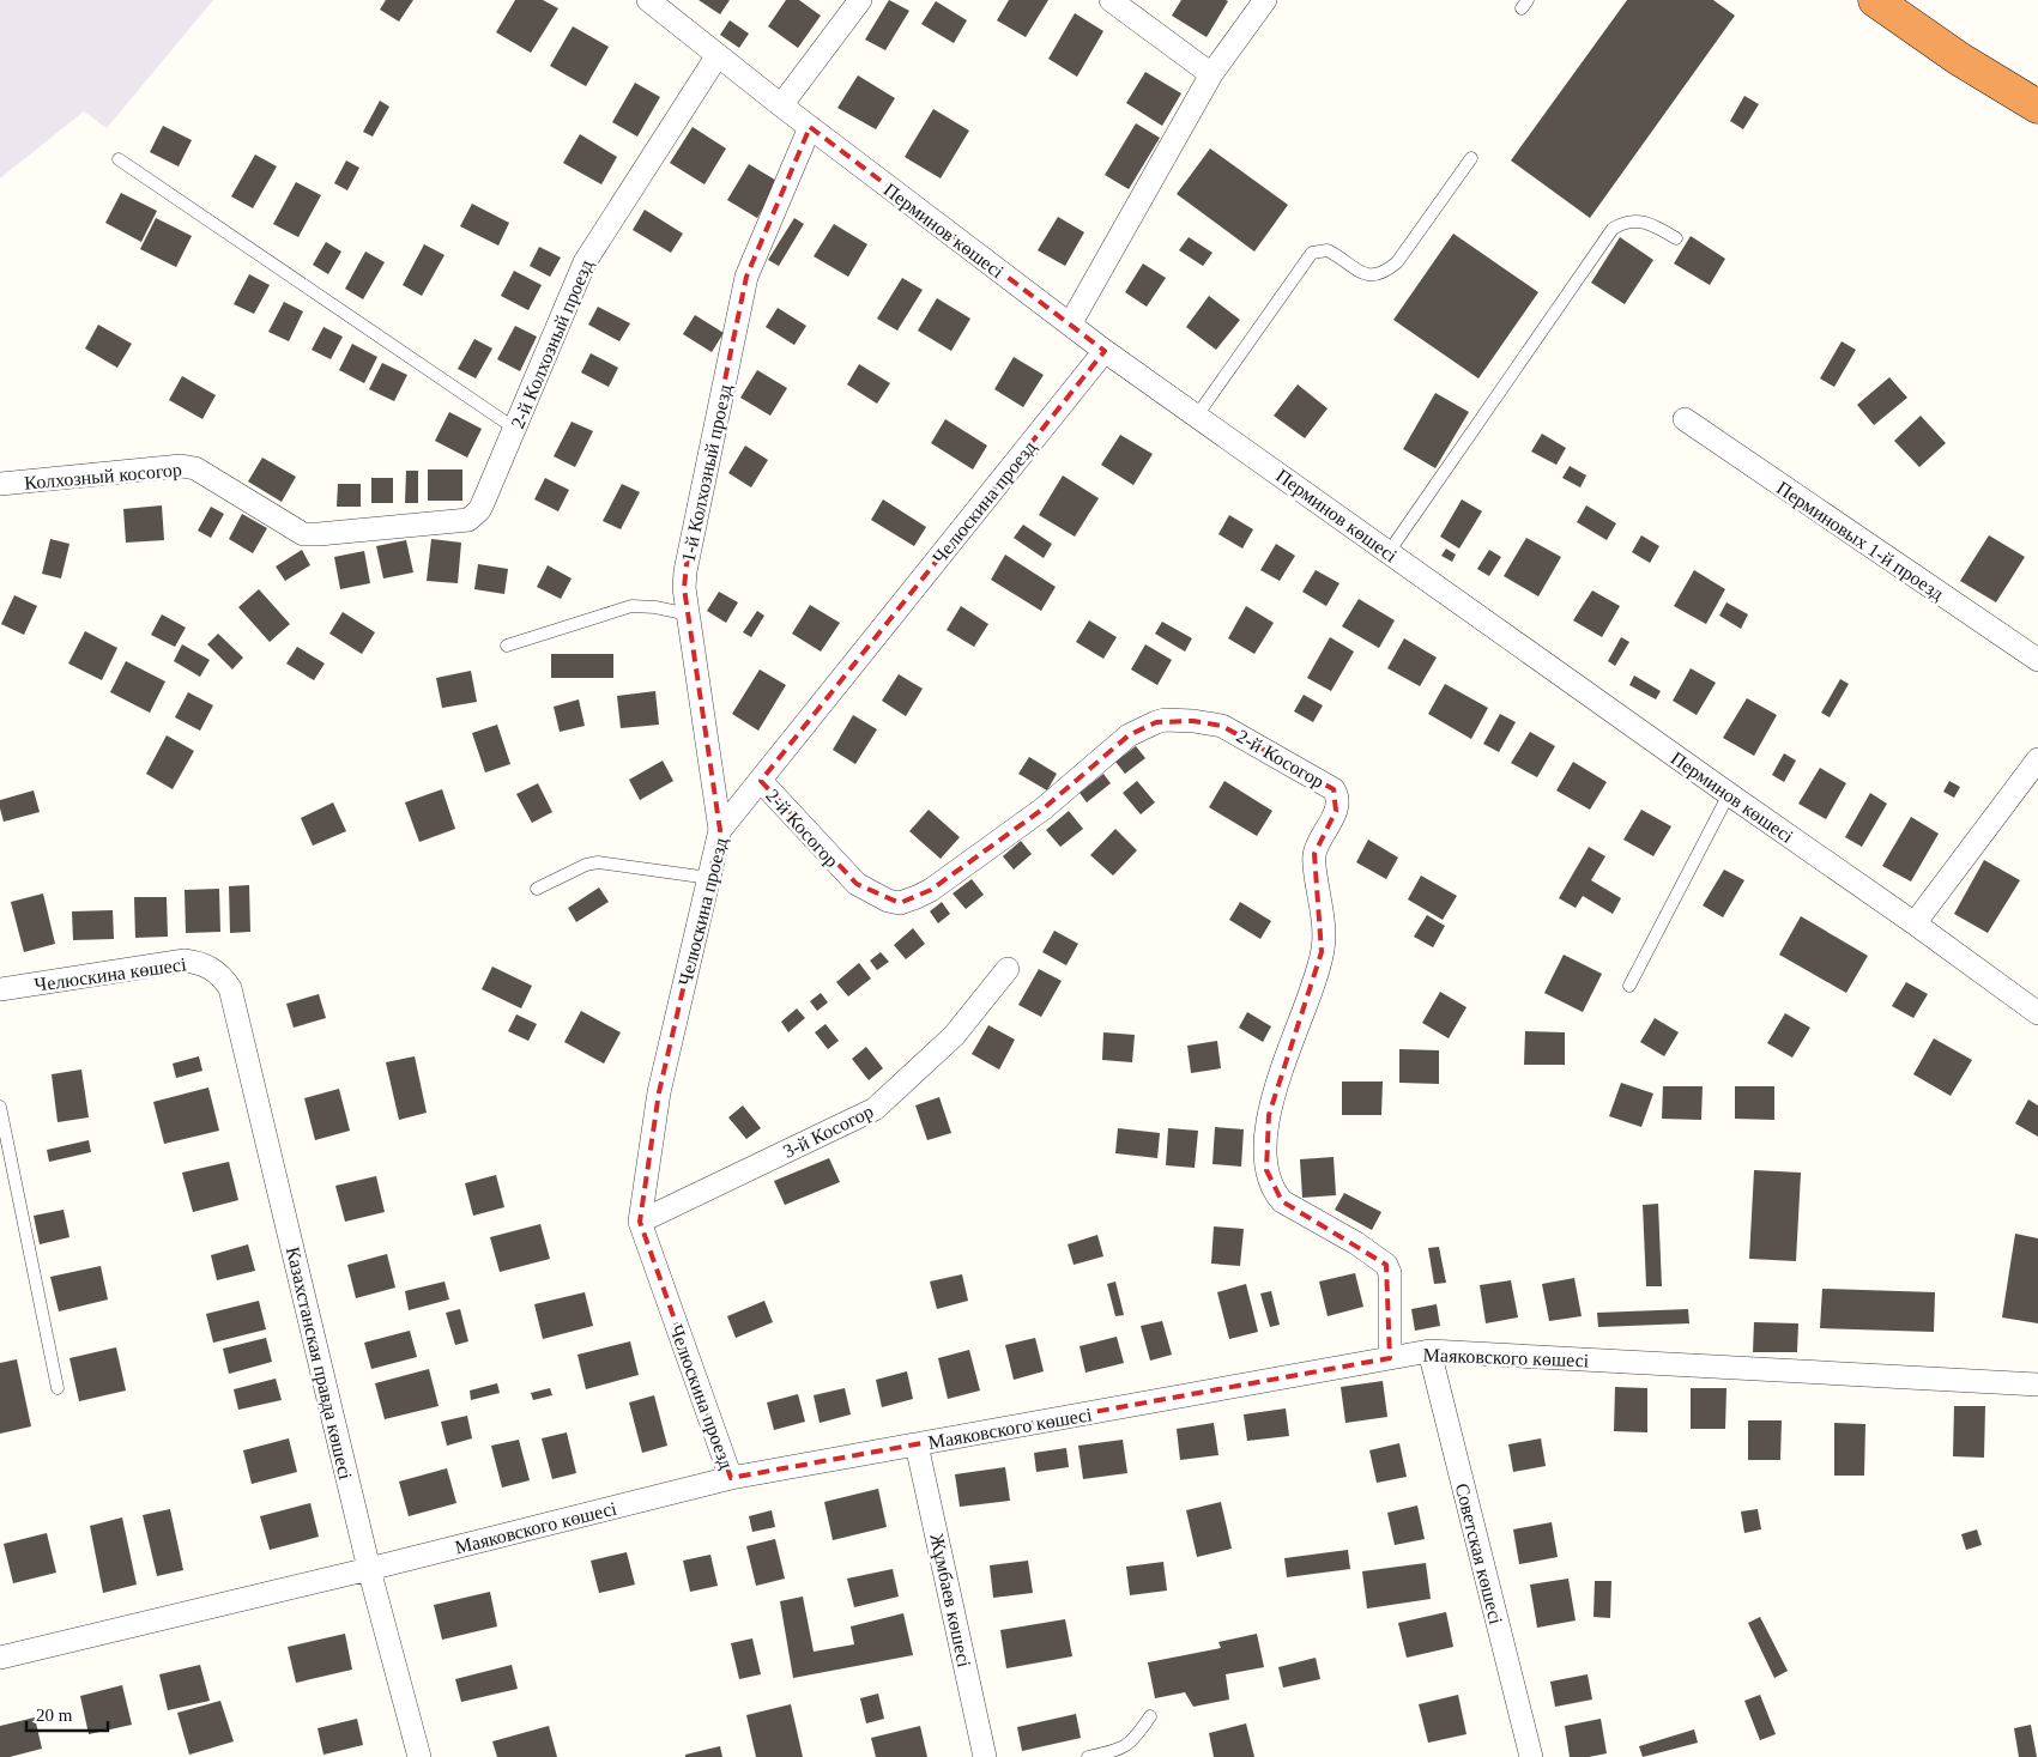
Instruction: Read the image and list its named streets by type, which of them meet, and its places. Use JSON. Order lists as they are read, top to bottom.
{
  "streets": {
    "street": [
      "Перминов көшесі",
      "2-й Колхозный проезд",
      "1-й Колхозный проезд",
      "Колхозный косогор",
      "Челюскина проезд",
      "Перминовых 1-й проезд",
      "2-й Косогор",
      "Челюскина көшесі",
      "3-й Косогор",
      "Маяковского көшесі",
      "Казахстанская правда көшесі",
      "Советская көшесі",
      "Жұмбаев көшесі"
    ]
  },
  "crossings": [
    ["Перминов көшесі", "2-й Колхозный проезд"],
    ["Перминов көшесі", "1-й Колхозный проезд"],
    ["Перминов көшесі", "Челюскина проезд"],
    ["2-й Колхозный проезд", "Колхозный косогор"],
    ["1-й Колхозный проезд", "Челюскина проезд"],
    ["Челюскина проезд", "2-й Косогор"],
    ["Челюскина проезд", "3-й Косогор"],
    ["Челюскина проезд", "Маяковского көшесі"],
    ["2-й Косогор", "Маяковского көшесі"],
    ["Челюскина көшесі", "Казахстанская правда көшесі"],
    ["Маяковского көшесі", "Казахстанская правда көшесі"],
    ["Маяковского көшесі", "Советская көшесі"],
    ["Маяковского көшесі", "Жұмбаев көшесі"]
  ],
  "scale_bar": "20 m"
}
